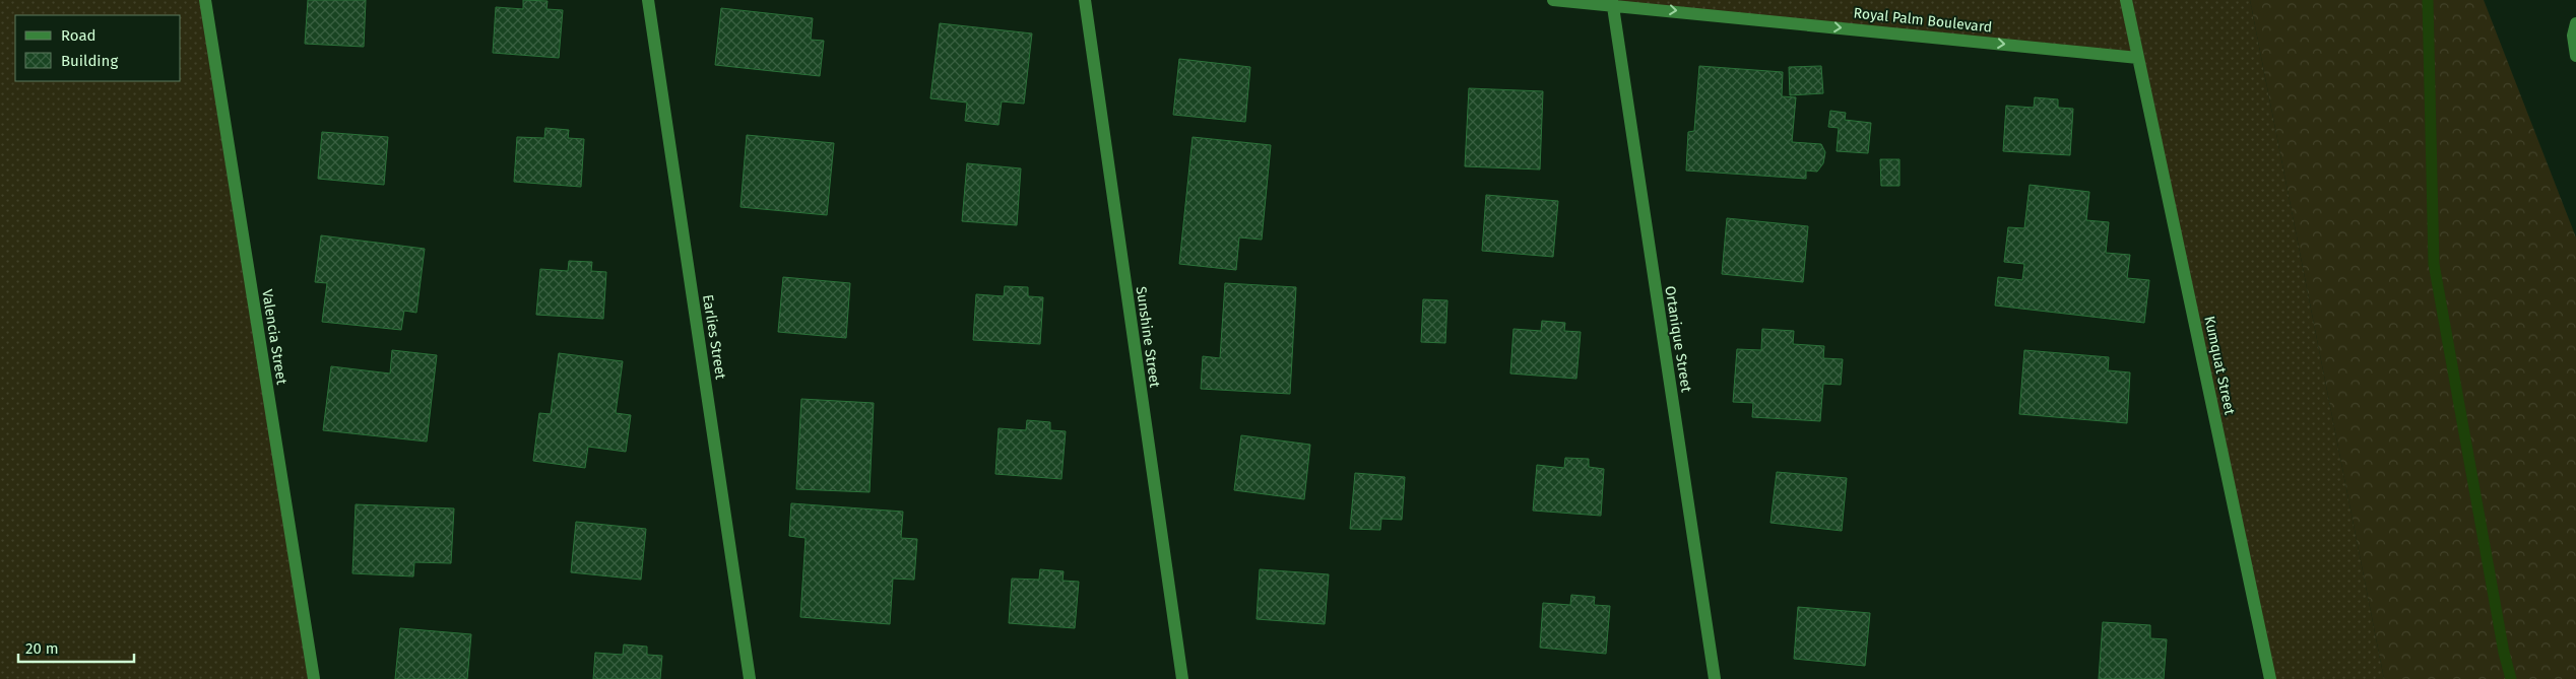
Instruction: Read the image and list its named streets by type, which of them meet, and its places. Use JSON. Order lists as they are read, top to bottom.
{
  "streets": {
    "street": [
      "Royal Palm Boulevard",
      "Valencia Street",
      "Earlies Street",
      "Sunshine Street",
      "Ortanique Street",
      "Kumquat Street"
    ]
  },
  "crossings": [
    ["Royal Palm Boulevard", "Ortanique Street"],
    ["Royal Palm Boulevard", "Kumquat Street"]
  ],
  "one_way": ["Royal Palm Boulevard"],
  "legend": ["Road", "Building"],
  "scale_bar": "20 m"
}
